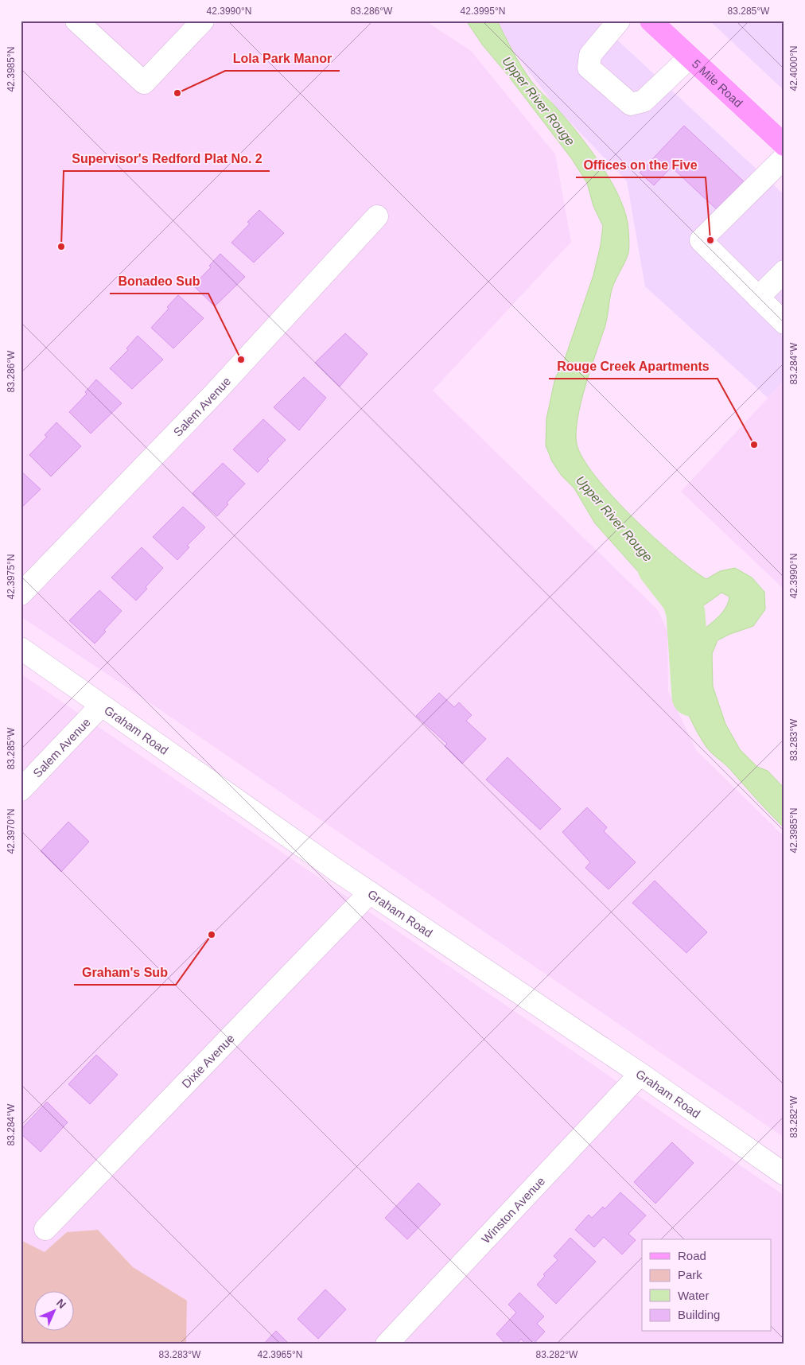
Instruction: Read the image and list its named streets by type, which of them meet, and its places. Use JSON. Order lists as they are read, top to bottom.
{
  "streets": {
    "main road": ["5 Mile Road"],
    "street": [
      "Salem Avenue",
      "Graham Road",
      "Dixie Avenue",
      "Winston Avenue"
    ]
  },
  "crossings": [
    ["Salem Avenue", "Graham Road"],
    ["Graham Road", "Dixie Avenue"],
    ["Graham Road", "Winston Avenue"]
  ],
  "water": ["Upper River Rouge"],
  "places": [
    "Lola Park Manor",
    "Offices on the Five",
    "Supervisor's Redford Plat No. 2",
    "Bonadeo Sub",
    "Rouge Creek Apartments",
    "Graham's Sub"
  ],
  "legend": [
    "Road",
    "Park",
    "Water",
    "Building"
  ],
  "north": "top right",
  "coordinates": [
    "42.3990°N",
    "83.286°W",
    "42.3995°N",
    "83.285°W",
    "42.4000°N",
    "42.3985°N",
    "83.284°W",
    "42.3975°N",
    "83.283°W",
    "42.3970°N",
    "83.282°W",
    "42.3965°N"
  ]
}
